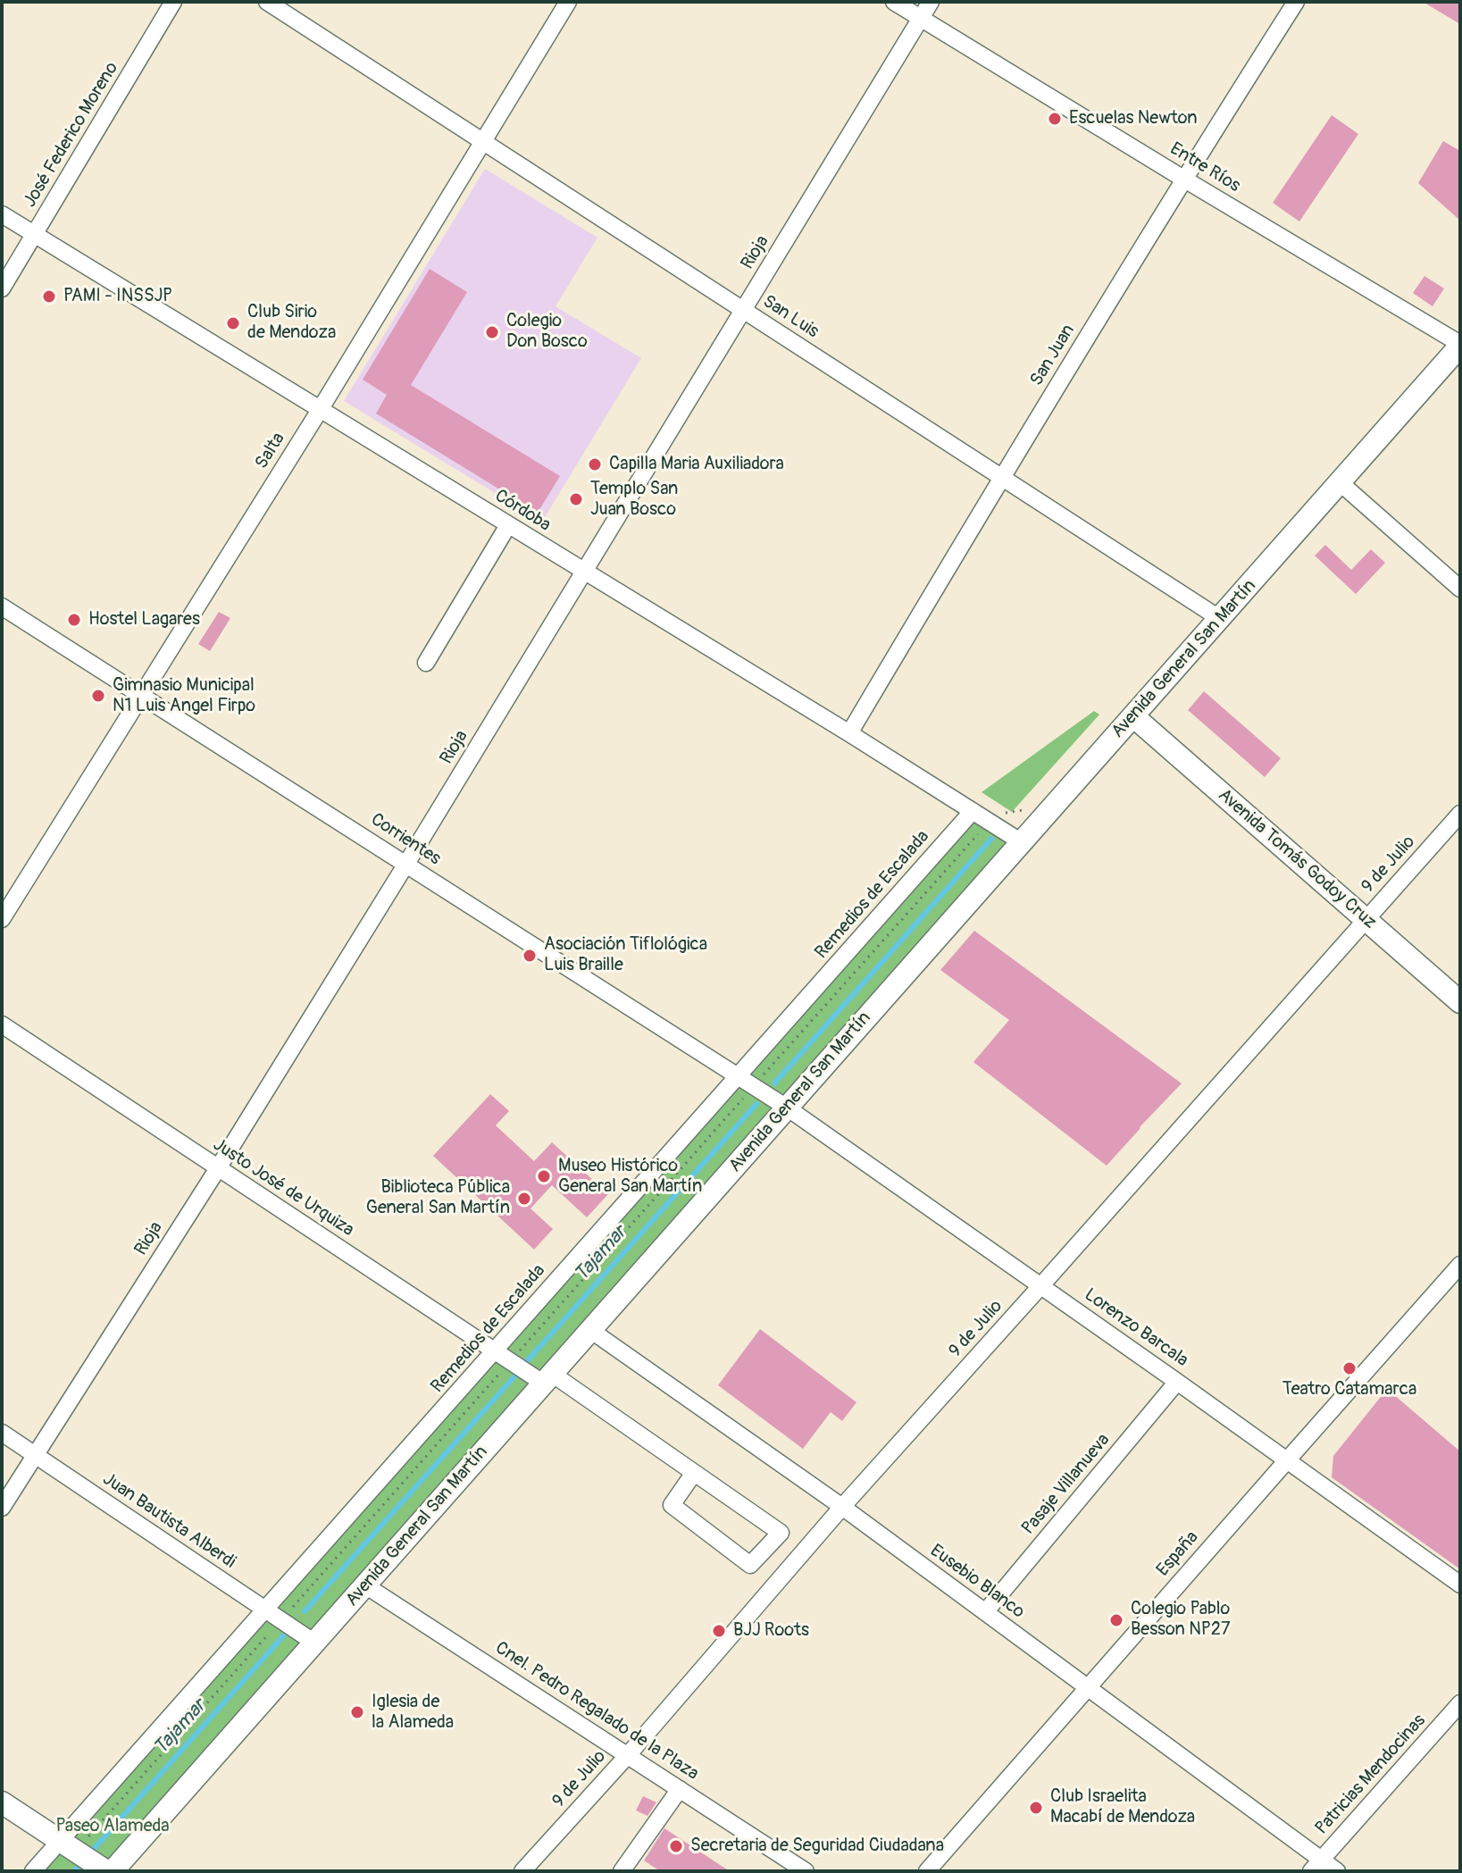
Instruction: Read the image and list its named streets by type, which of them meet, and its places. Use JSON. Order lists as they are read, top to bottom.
{
  "streets": {
    "main road": ["Avenida General San Martín", "Avenida Tomás Godoy Cruz"],
    "street": [
      "José Federico Moreno",
      "Entre Ríos",
      "Rioja",
      "San Luis",
      "San Juan",
      "Salta",
      "Córdoba",
      "Corrientes",
      "9 de Julio",
      "Remedios de Escalada",
      "Justo José de Urquiza",
      "Lorenzo Barcala",
      "Pasaje Villanueva",
      "Juan Bautista Alberdi",
      "España",
      "Eusebio Blanco",
      "Cnel. Pedro Regalado de la Plaza",
      "Patricias Mendocinas"
    ]
  },
  "crossings": [
    ["José Federico Moreno", "Córdoba"],
    ["Entre Ríos", "Rioja"],
    ["Entre Ríos", "San Juan"],
    ["Entre Ríos", "Avenida General San Martín"],
    ["Rioja", "San Luis"],
    ["Rioja", "Córdoba"],
    ["Rioja", "Corrientes"],
    ["Rioja", "Justo José de Urquiza"],
    ["Rioja", "Juan Bautista Alberdi"],
    ["San Luis", "San Juan"],
    ["San Luis", "Salta"],
    ["San Luis", "Avenida General San Martín"],
    ["San Juan", "Córdoba"],
    ["Salta", "Córdoba"],
    ["Salta", "Corrientes"],
    ["Córdoba", "Avenida General San Martín"],
    ["Córdoba", "Remedios de Escalada"],
    ["Avenida General San Martín", "Corrientes"],
    ["Avenida General San Martín", "Avenida Tomás Godoy Cruz"],
    ["Avenida General San Martín", "Justo José de Urquiza"],
    ["Avenida General San Martín", "Lorenzo Barcala"],
    ["Avenida General San Martín", "Juan Bautista Alberdi"],
    ["Avenida General San Martín", "Eusebio Blanco"],
    ["Avenida General San Martín", "Cnel. Pedro Regalado de la Plaza"],
    ["Corrientes", "Remedios de Escalada"],
    ["Corrientes", "Lorenzo Barcala"],
    ["Avenida Tomás Godoy Cruz", "9 de Julio"],
    ["9 de Julio", "Lorenzo Barcala"],
    ["9 de Julio", "Eusebio Blanco"],
    ["9 de Julio", "Cnel. Pedro Regalado de la Plaza"],
    ["Remedios de Escalada", "Justo José de Urquiza"],
    ["Remedios de Escalada", "Juan Bautista Alberdi"],
    ["Lorenzo Barcala", "Pasaje Villanueva"],
    ["Lorenzo Barcala", "España"],
    ["Pasaje Villanueva", "Eusebio Blanco"],
    ["España", "Eusebio Blanco"],
    ["Eusebio Blanco", "Patricias Mendocinas"]
  ],
  "water": ["Tajamar"],
  "parks": ["Paseo Alameda"],
  "places": [
    "Escuelas Newton",
    "PAMI - INSSJP",
    "Club Sirio de Mendoza",
    "Colegio Don Bosco",
    "Capilla Maria Auxiliadora",
    "Templo San Juan Bosco",
    "Hostel Lagares",
    "Gimnasio Municipal N1 Luis Angel Firpo",
    "Asociación Tiflológica Luis Braille",
    "Museo Histórico General San Martín",
    "Biblioteca Pública General San Martín",
    "Teatro Catamarca",
    "Colegio Pablo Besson NP27",
    "BJJ Roots",
    "Iglesia de la Alameda",
    "Club Israelita Macabí de Mendoza",
    "Secretaria de Seguridad Ciudadana"
  ]
}
